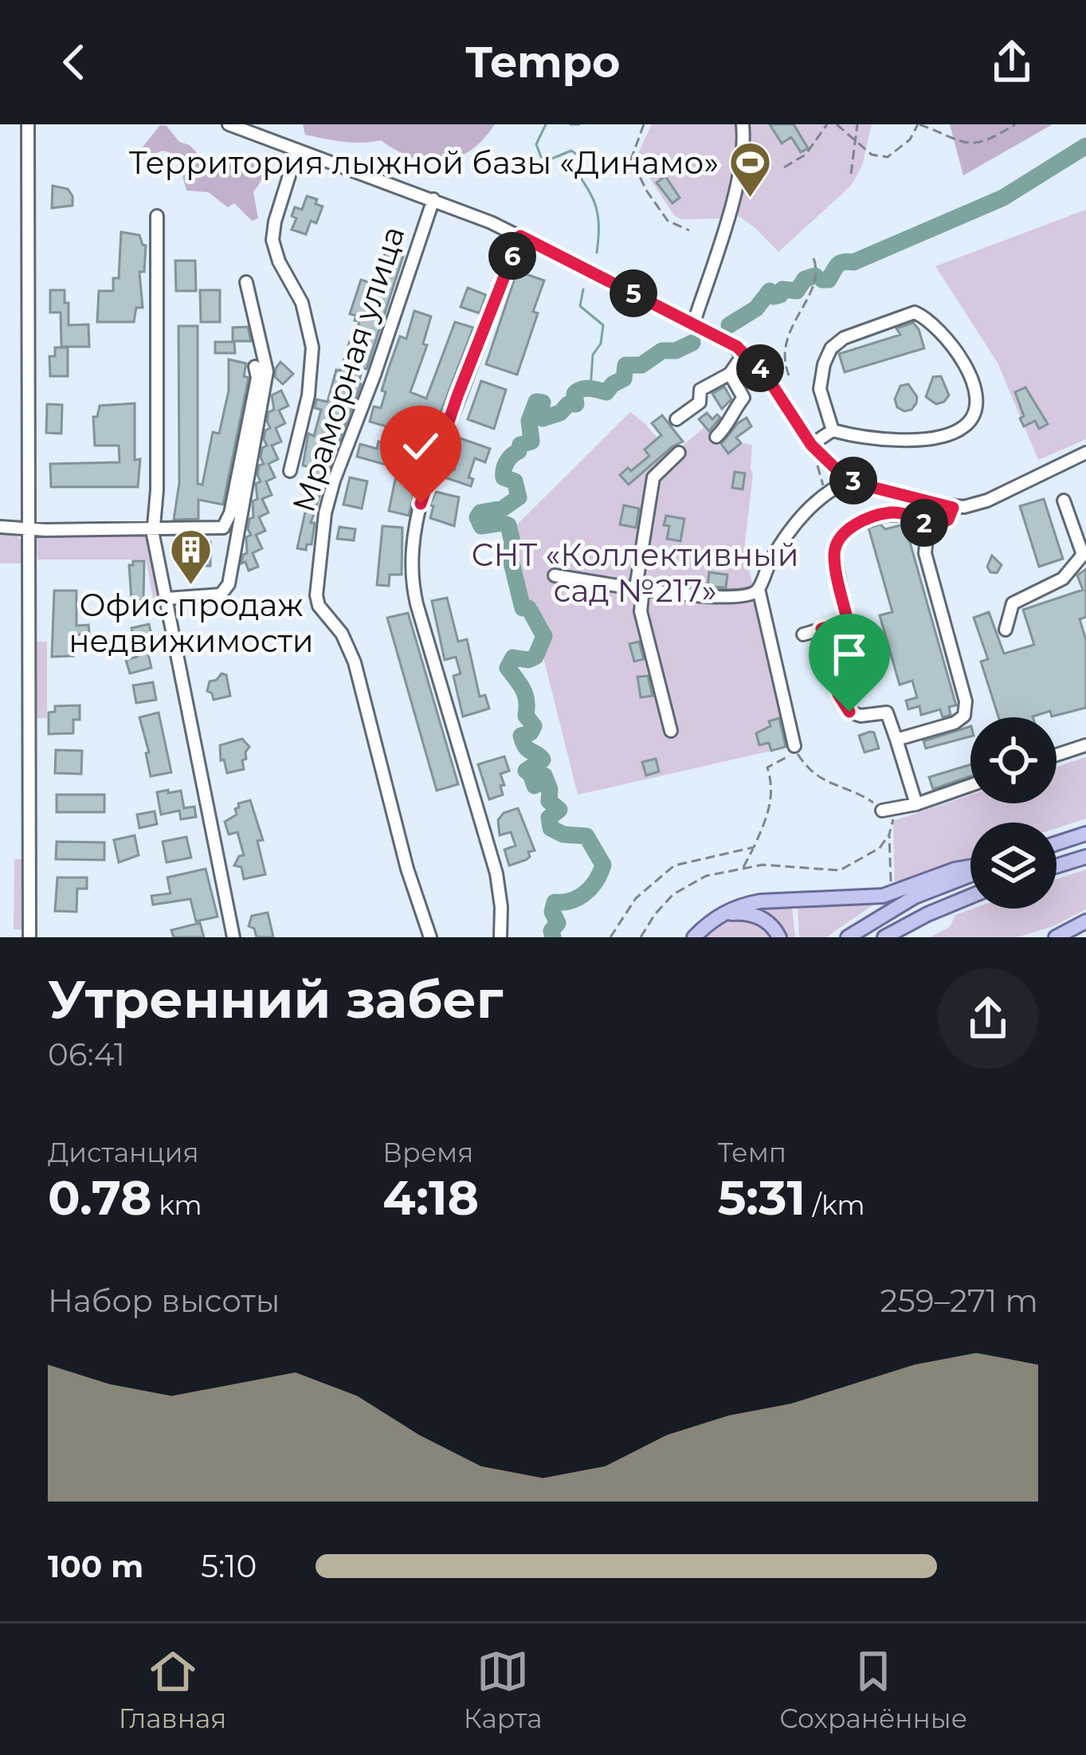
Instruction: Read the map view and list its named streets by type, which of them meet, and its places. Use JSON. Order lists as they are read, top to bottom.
{
  "streets": {
    "street": ["Мраморная улица"]
  },
  "parks": ["СНТ «Коллективный сад №217»"],
  "places": {
    "sports": ["Территория лыжной базы «Динамо»"],
    "building": ["Офис продаж недвижимости"]
  },
  "page": {
    "header": "Tempo",
    "pins": [
      "6",
      "5",
      "4",
      "3",
      "2"
    ],
    "heading": ["Утренний забег", "06:41"],
    "stats": [
      ["Дистанция", "0.78 km"],
      ["Время", "4:18"],
      ["Темп", "5:31 /km"]
    ],
    "chart": ["Набор высоты", "259–271 m"],
    "list": [
      {
        "name": "100 m",
        "note": "5:10"
      }
    ],
    "tabs": ["Главная", "Карта", "Сохранённые"]
  }
}
